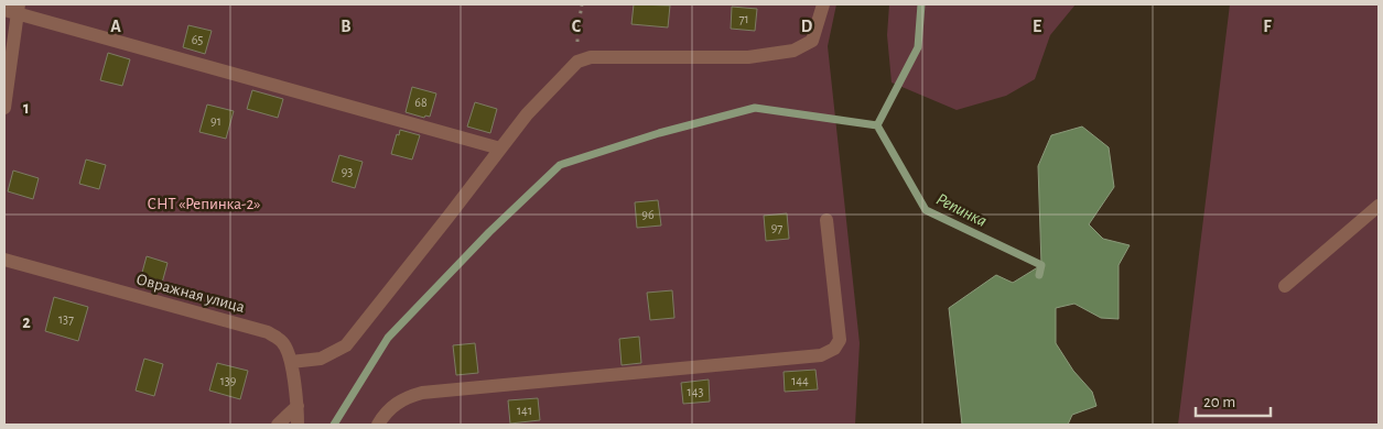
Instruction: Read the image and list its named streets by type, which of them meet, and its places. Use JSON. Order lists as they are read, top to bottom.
{
  "streets": {
    "street": ["Овражная улица"]
  },
  "water": ["Репинка"],
  "parks": ["СНТ «Репинка-2»"],
  "house_numbers": [
    "71",
    "65",
    "68",
    "91",
    "93",
    "96",
    "97",
    "137",
    "139",
    "144",
    "143",
    "141"
  ],
  "scale_bar": "20 m",
  "grid": {
    "columns": [
      "A",
      "B",
      "C",
      "D",
      "E",
      "F"
    ],
    "rows": ["1", "2"]
  }
}
